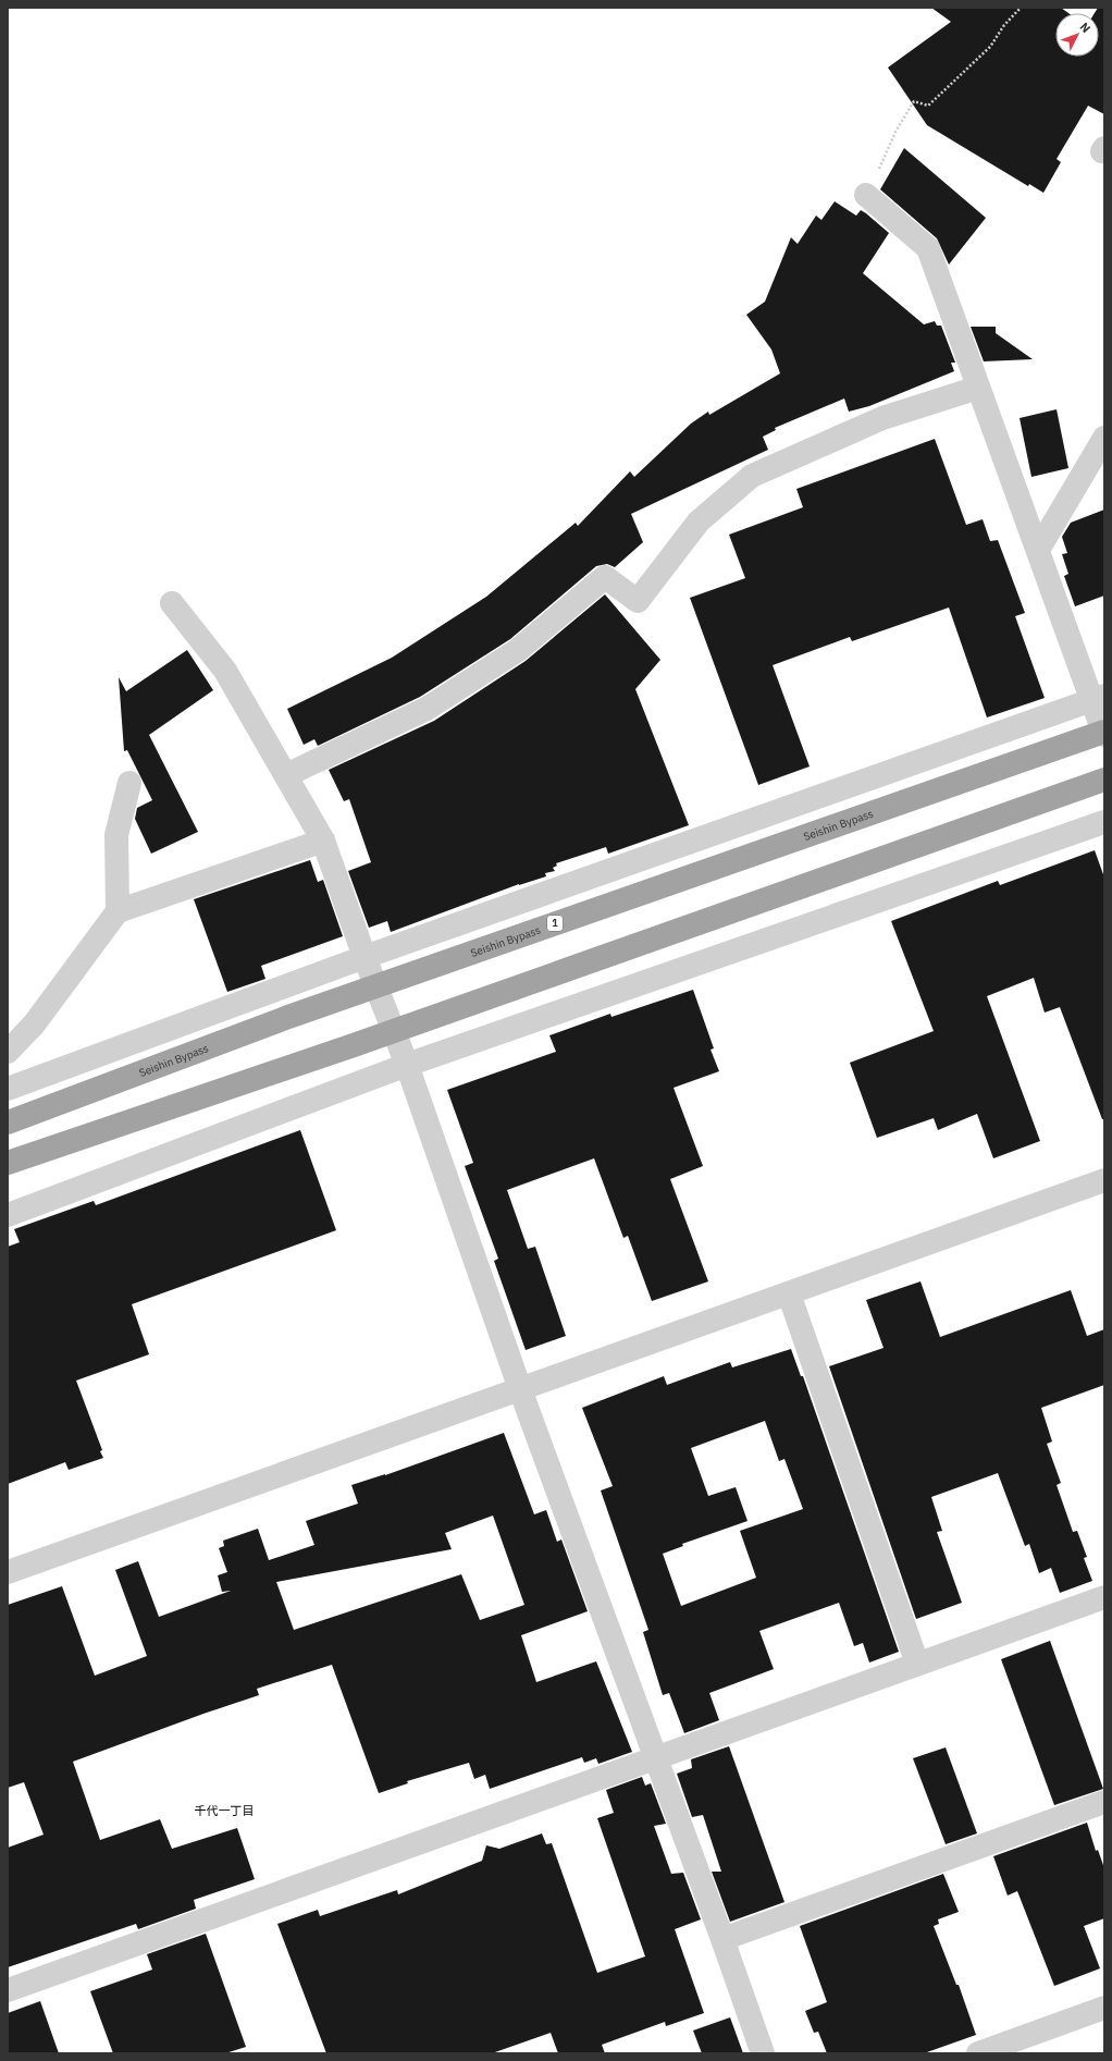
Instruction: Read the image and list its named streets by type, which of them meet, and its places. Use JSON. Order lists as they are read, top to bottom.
{
  "streets": {
    "highway": ["Seishin Bypass", "1"]
  },
  "districts": ["千代一丁目"],
  "north": "top right"
}
